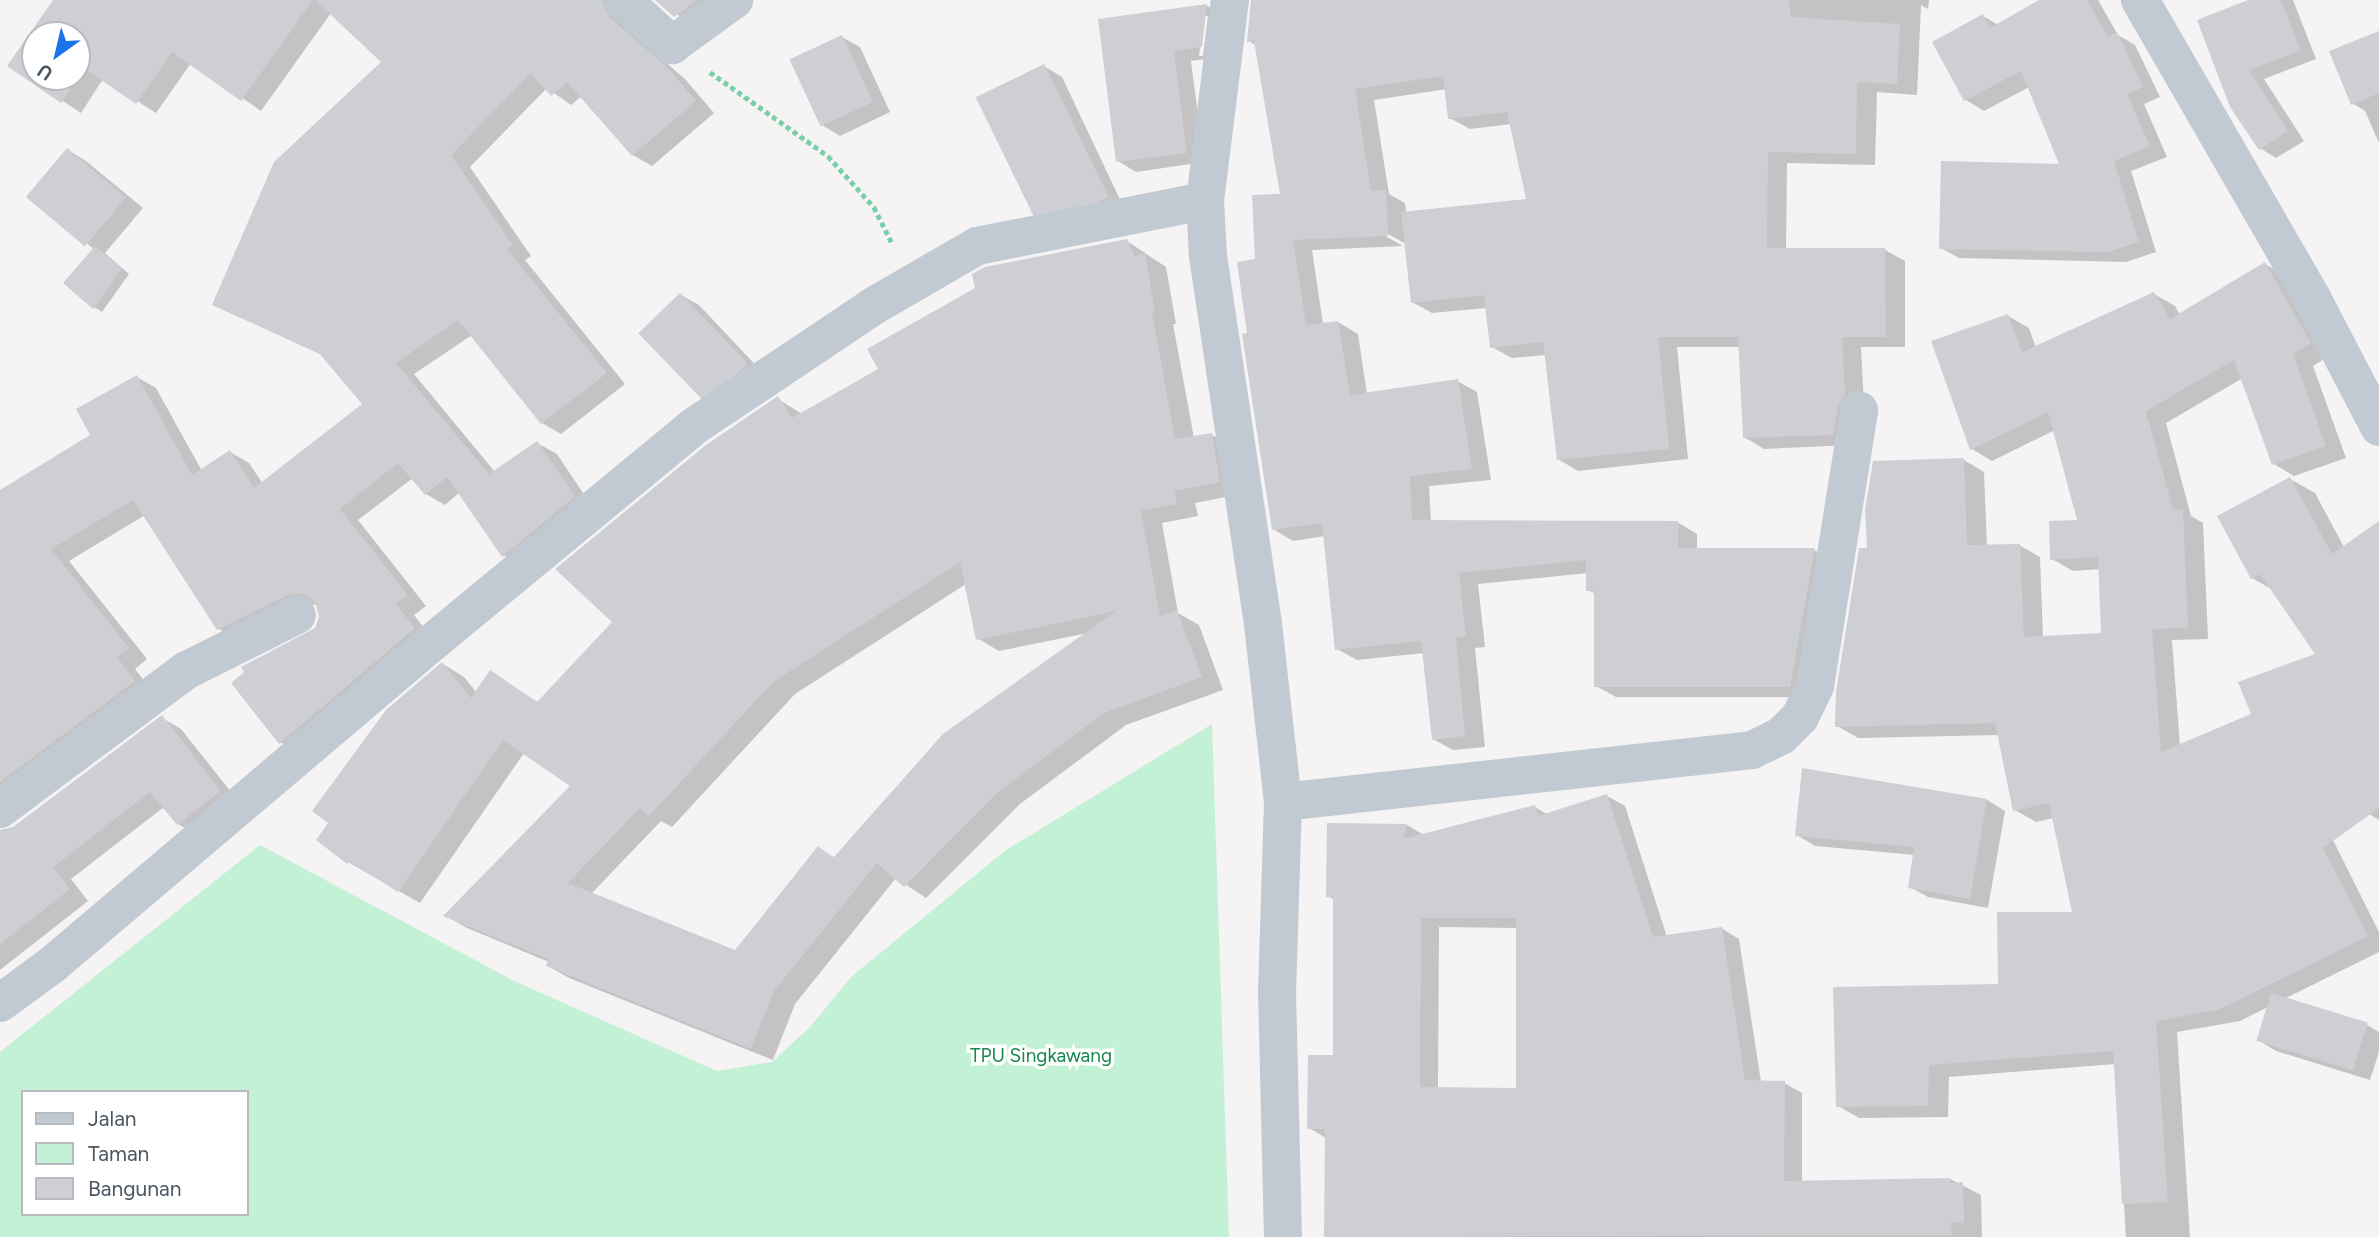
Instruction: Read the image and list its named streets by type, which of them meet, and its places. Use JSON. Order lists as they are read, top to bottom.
{
  "parks": ["TPU Singkawang"],
  "legend": ["Jalan", "Taman", "Bangunan"],
  "north": "bottom left"
}
